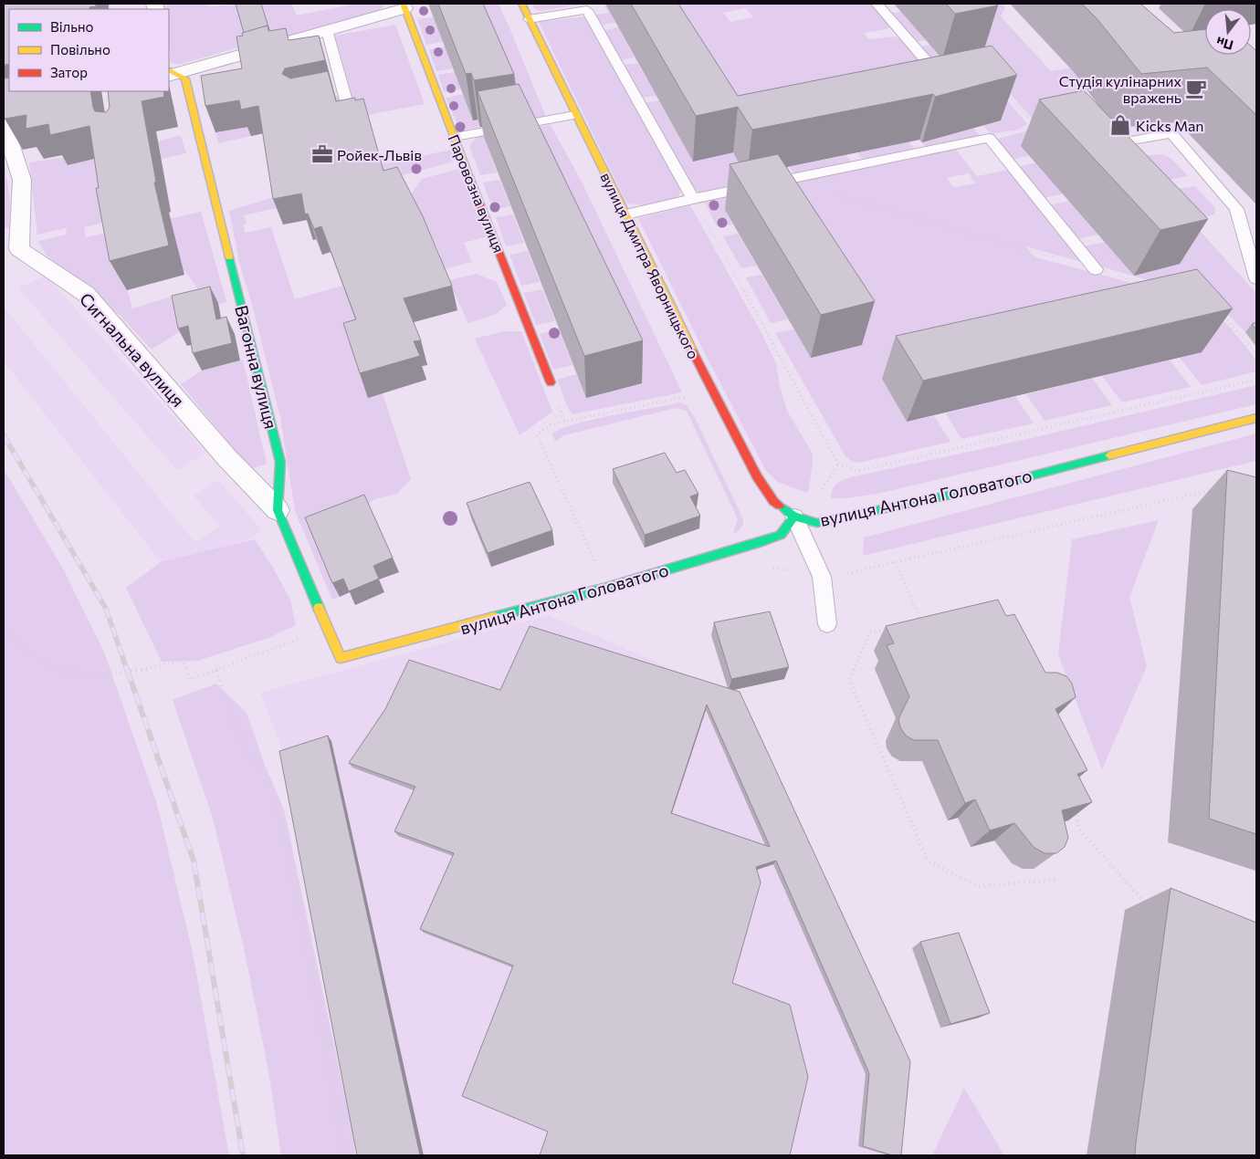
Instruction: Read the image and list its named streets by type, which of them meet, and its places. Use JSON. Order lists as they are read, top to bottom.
{
  "streets": {
    "street": [
      "Паровозна вулиця",
      "вулиця Дмитра Яворницького",
      "Сигнальна вулиця",
      "Вагонна вулиця",
      "вулиця Антона Головатого"
    ]
  },
  "crossings": [
    ["Паровозна вулиця", "Вагонна вулиця"],
    ["вулиця Дмитра Яворницького", "вулиця Антона Головатого"],
    ["Сигнальна вулиця", "Вагонна вулиця"],
    ["Вагонна вулиця", "вулиця Антона Головатого"]
  ],
  "places": {
    "cafe": ["Студія кулінарних вражень"],
    "shop": ["Kicks Man"],
    "office": ["Ройек-Львів"]
  },
  "legend": ["Вільно", "Повільно", "Затор"],
  "north": "bottom"
}
